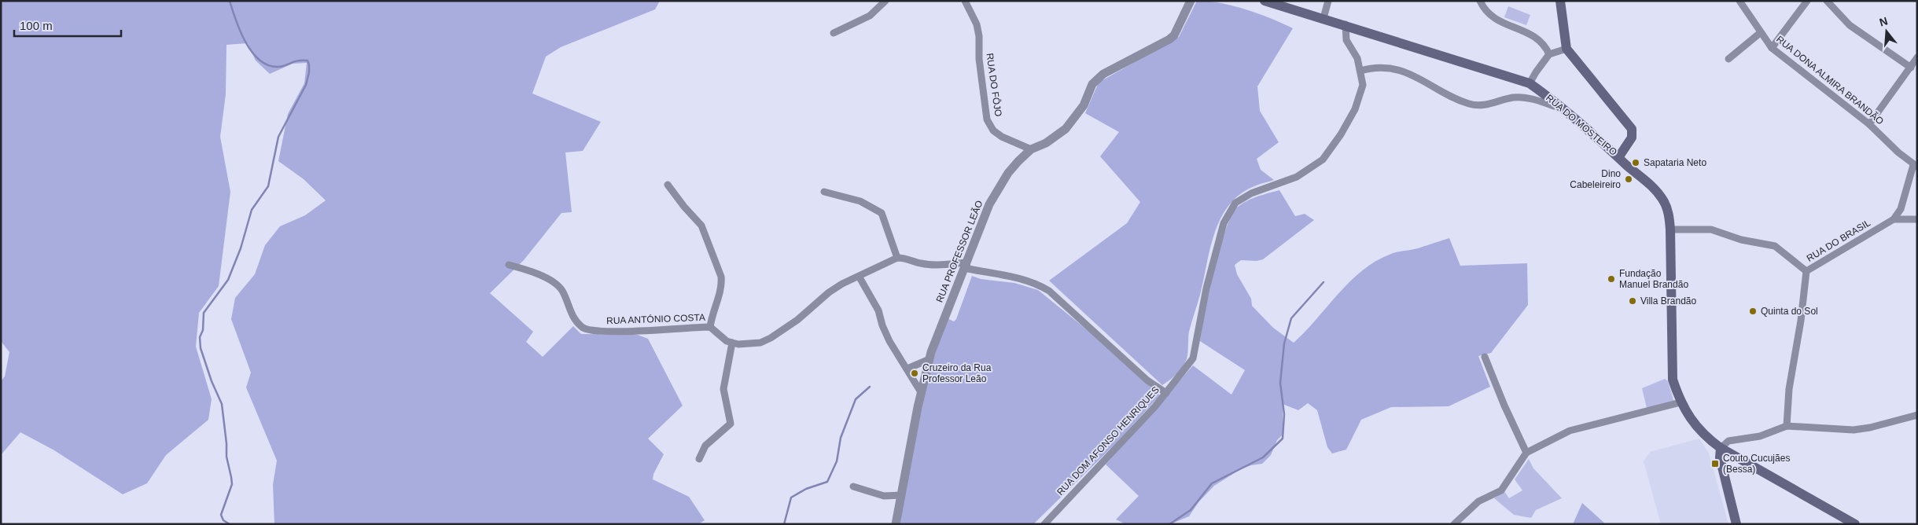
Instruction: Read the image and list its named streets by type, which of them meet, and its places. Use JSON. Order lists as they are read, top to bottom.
{
  "streets": {
    "main road": ["RUA DO MOSTEIRO"],
    "street": [
      "RUA DONA ALMIRA BRANDÃO",
      "RUA DO FÔJO",
      "RUA DO BRASIL",
      "RUA PROFESSOR LEÃO",
      "RUA ANTÓNIO COSTA",
      "RUA DOM AFONSO HENRIQUES"
    ]
  },
  "crossings": [
    ["RUA DO FÔJO", "RUA PROFESSOR LEÃO"],
    ["RUA DO MOSTEIRO", "RUA DOM AFONSO HENRIQUES"]
  ],
  "places": {
    "other": [
      "Sapataria Neto",
      "Dino Cabeleireiro",
      "Fundação Manuel Brandão",
      "Villa Brandão",
      "Quinta do Sol",
      "Cruzeiro da Rua Professor Leão"
    ],
    "transit": ["Couto Cucujães (Bessa)"]
  },
  "scale_bar": "100 m",
  "north": "top"
}
